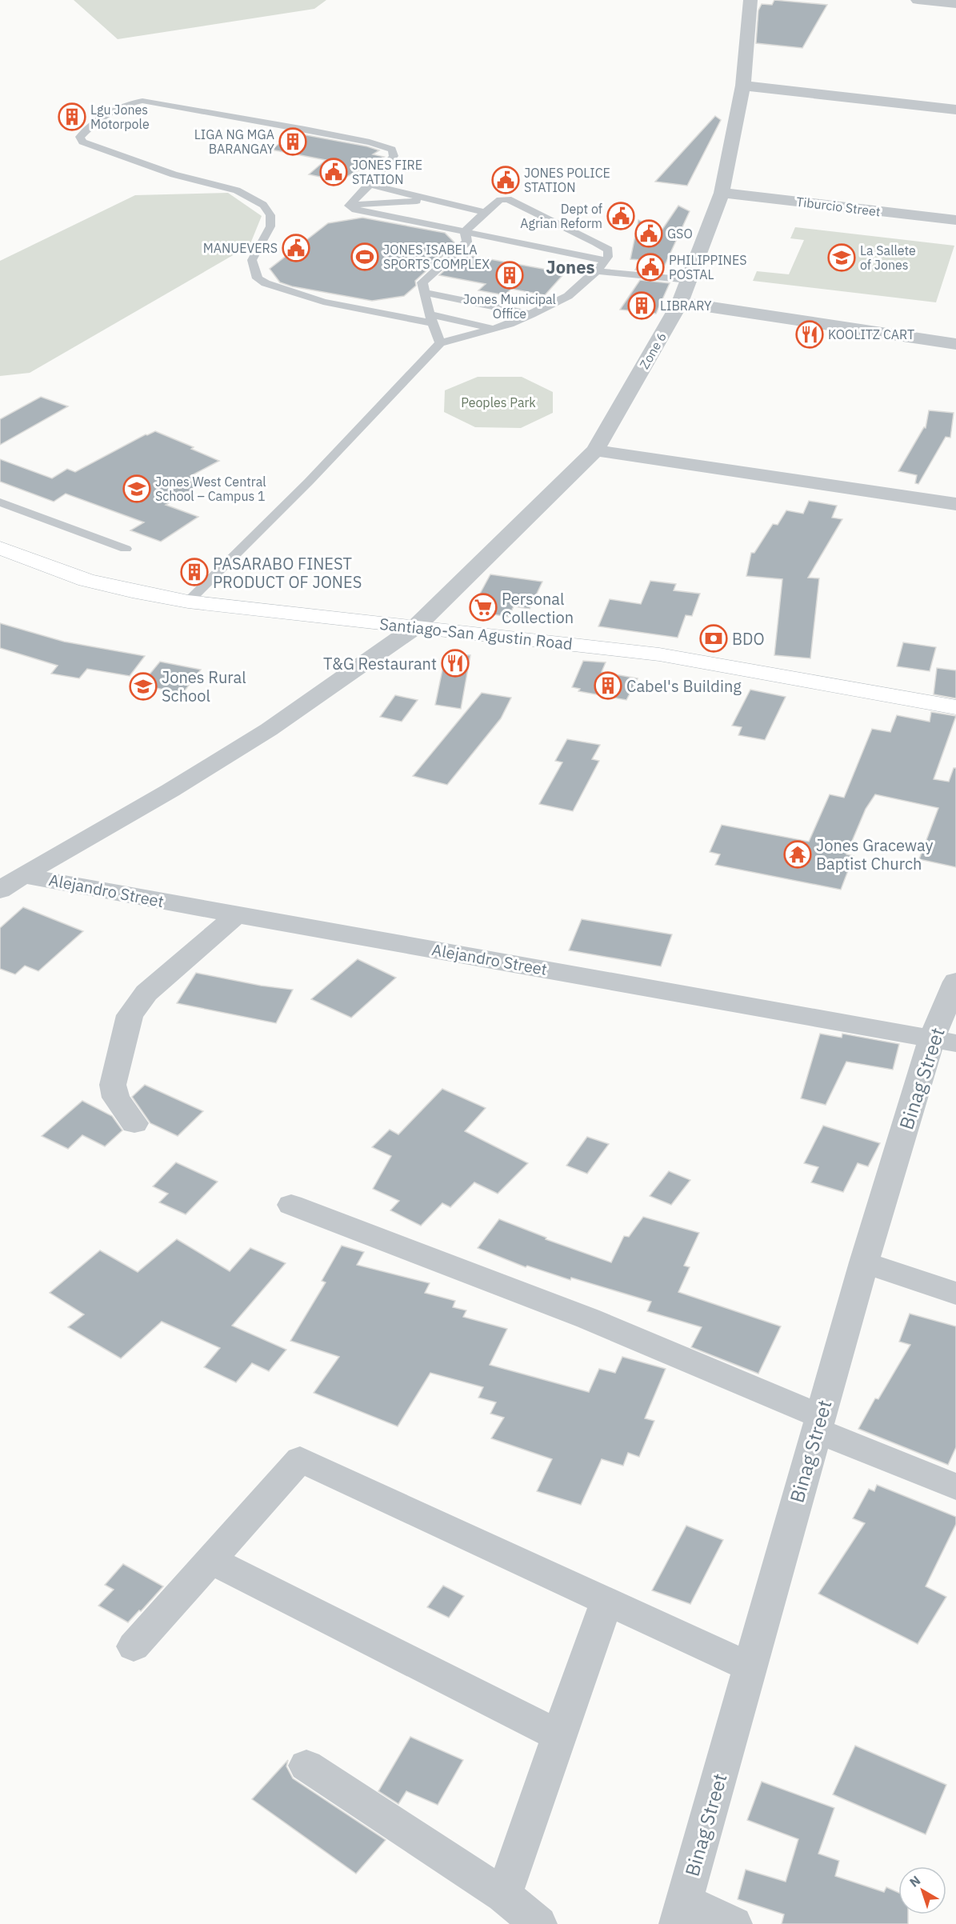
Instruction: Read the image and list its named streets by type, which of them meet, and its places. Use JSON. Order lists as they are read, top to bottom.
{
  "streets": {
    "main road": ["Santiago-San Agustin Road"],
    "street": [
      "Tiburcio Street",
      "Zone 6",
      "Alejandro Street",
      "Binag Street"
    ]
  },
  "crossings": [
    ["Tiburcio Street", "Zone 6"],
    ["Zone 6", "Santiago-San Agustin Road"],
    ["Zone 6", "Alejandro Street"],
    ["Alejandro Street", "Binag Street"]
  ],
  "districts": ["Jones"],
  "parks": ["Peoples Park"],
  "places": {
    "building": [
      "Lgu Jones Motorpole",
      "LIGA NG MGA BARANGAY",
      "Jones Municipal Office",
      "LIBRARY",
      "PASARABO FINEST PRODUCT OF JONES",
      "Cabel's Building"
    ],
    "public building": [
      "JONES FIRE STATION",
      "JONES POLICE STATION",
      "Dept of Agrian Reform",
      "GSO",
      "MANUEVERS",
      "PHILIPPINES POSTAL"
    ],
    "sports": ["JONES ISABELA SPORTS COMPLEX"],
    "school or university": ["La Sallete of Jones", "Jones West Central School – Campus 1", "Jones Rural School"],
    "restaurant": ["KOOLITZ CART", "T&G Restaurant"],
    "supermarket": ["Personal Collection"],
    "bank": ["BDO"],
    "temple": ["Jones Graceway Baptist Church"]
  },
  "north": "top left"
}
